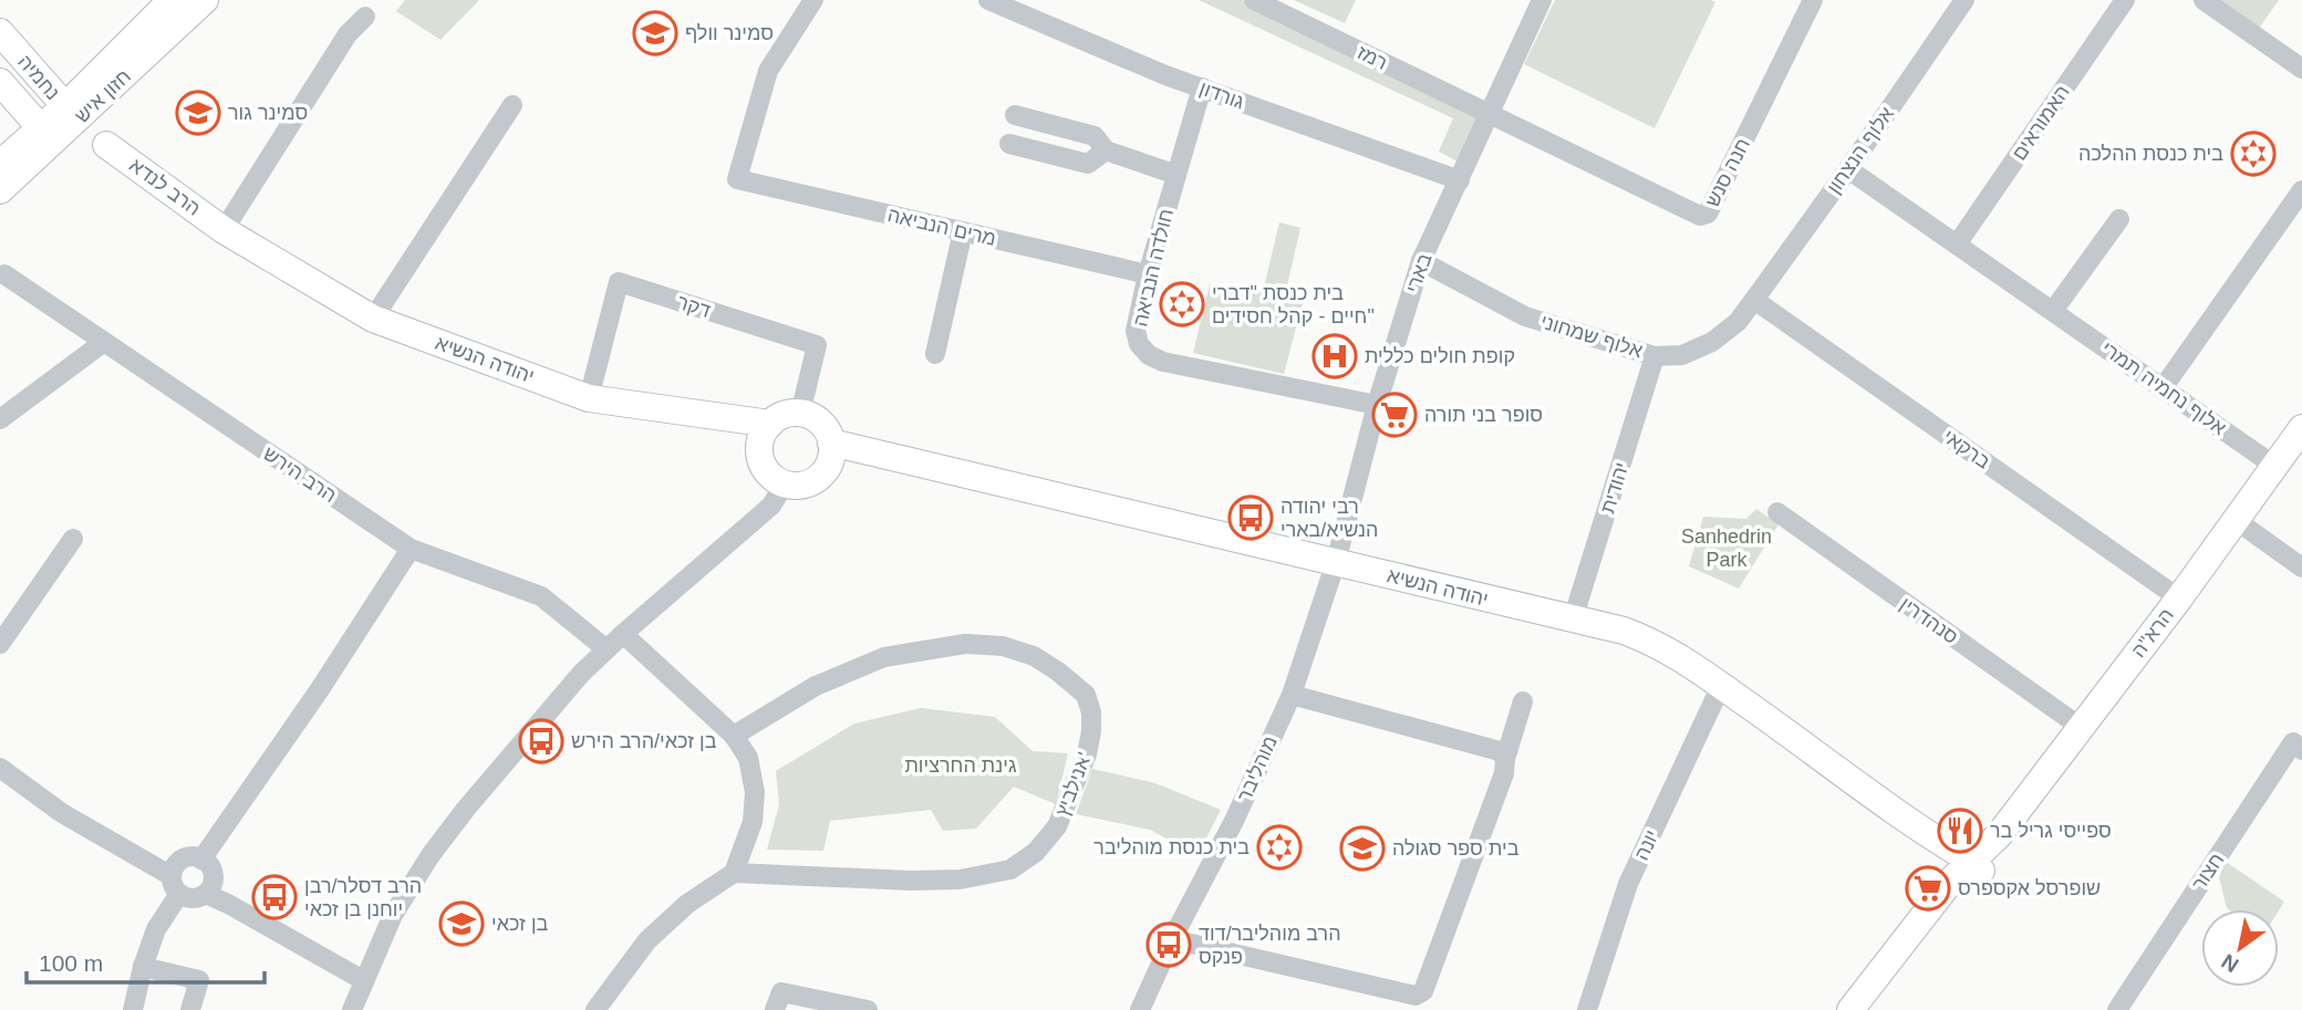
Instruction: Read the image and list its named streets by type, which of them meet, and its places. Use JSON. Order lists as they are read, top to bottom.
{
  "streets": {
    "street": [
      "רמז",
      "נחמיה",
      "גורדון",
      "חזון איש",
      "האמוראים",
      "אלוף הנצחון",
      "חנה סנש",
      "הרב לנדא",
      "מרים הנביאה",
      "חולדה הנביאה",
      "בארי",
      "דקר",
      "אלוף שמחוני",
      "יהודה הנשיא",
      "אלוף נחמיה תמרי",
      "ברקאי",
      "הרב הירש",
      "יהודית",
      "סנהדרין",
      "הרא\"ה",
      "מוהליבר",
      "אנילביץ'",
      "יונה",
      "חצור"
    ]
  },
  "crossings": [
    ["רמז", "חנה סנש"],
    ["רמז", "בארי"],
    ["נחמיה", "חזון איש"],
    ["גורדון", "חולדה הנביאה"],
    ["גורדון", "בארי"],
    ["האמוראים", "אלוף נחמיה תמרי"],
    ["אלוף הנצחון", "אלוף שמחוני"],
    ["אלוף הנצחון", "אלוף נחמיה תמרי"],
    ["אלוף הנצחון", "ברקאי"],
    ["חנה סנש", "בארי"],
    ["הרב לנדא", "יהודה הנשיא"],
    ["מרים הנביאה", "חולדה הנביאה"],
    ["חולדה הנביאה", "בארי"],
    ["בארי", "אלוף שמחוני"],
    ["בארי", "יהודה הנשיא"],
    ["בארי", "מוהליבר"],
    ["דקר", "יהודה הנשיא"],
    ["אלוף שמחוני", "ברקאי"],
    ["אלוף שמחוני", "יהודית"],
    ["יהודה הנשיא", "יהודית"],
    ["יהודה הנשיא", "הרא\"ה"],
    ["יהודה הנשיא", "מוהליבר"],
    ["יהודה הנשיא", "יונה"],
    ["אלוף נחמיה תמרי", "הרא\"ה"],
    ["ברקאי", "הרא\"ה"],
    ["סנהדרין", "הרא\"ה"]
  ],
  "parks": ["Sanhedrin Park", "גינת החרציות"],
  "places": {
    "school or university": [
      "סמינר וולף",
      "סמינר גור",
      "בית ספר סגולה",
      "בן זכאי"
    ],
    "synagogue": ["בית כנסת ההלכה", "בית כנסת \"דברי חיים - קהל חסידים\"", "בית כנסת מוהליבר"],
    "hospital": ["קופת חולים כללית"],
    "supermarket": ["סופר בני תורה", "שופרסל אקספרס"],
    "bus stop": [
      "רבי יהודה הנשיא/בארי",
      "בן זכאי/הרב הירש",
      "הרב דסלר/רבן יוחנן בן זכאי",
      "הרב מוהליבר/דוד פנקס"
    ],
    "restaurant": ["ספייסי גריל בר"]
  },
  "scale_bar": "100 m",
  "north": "bottom left"
}
